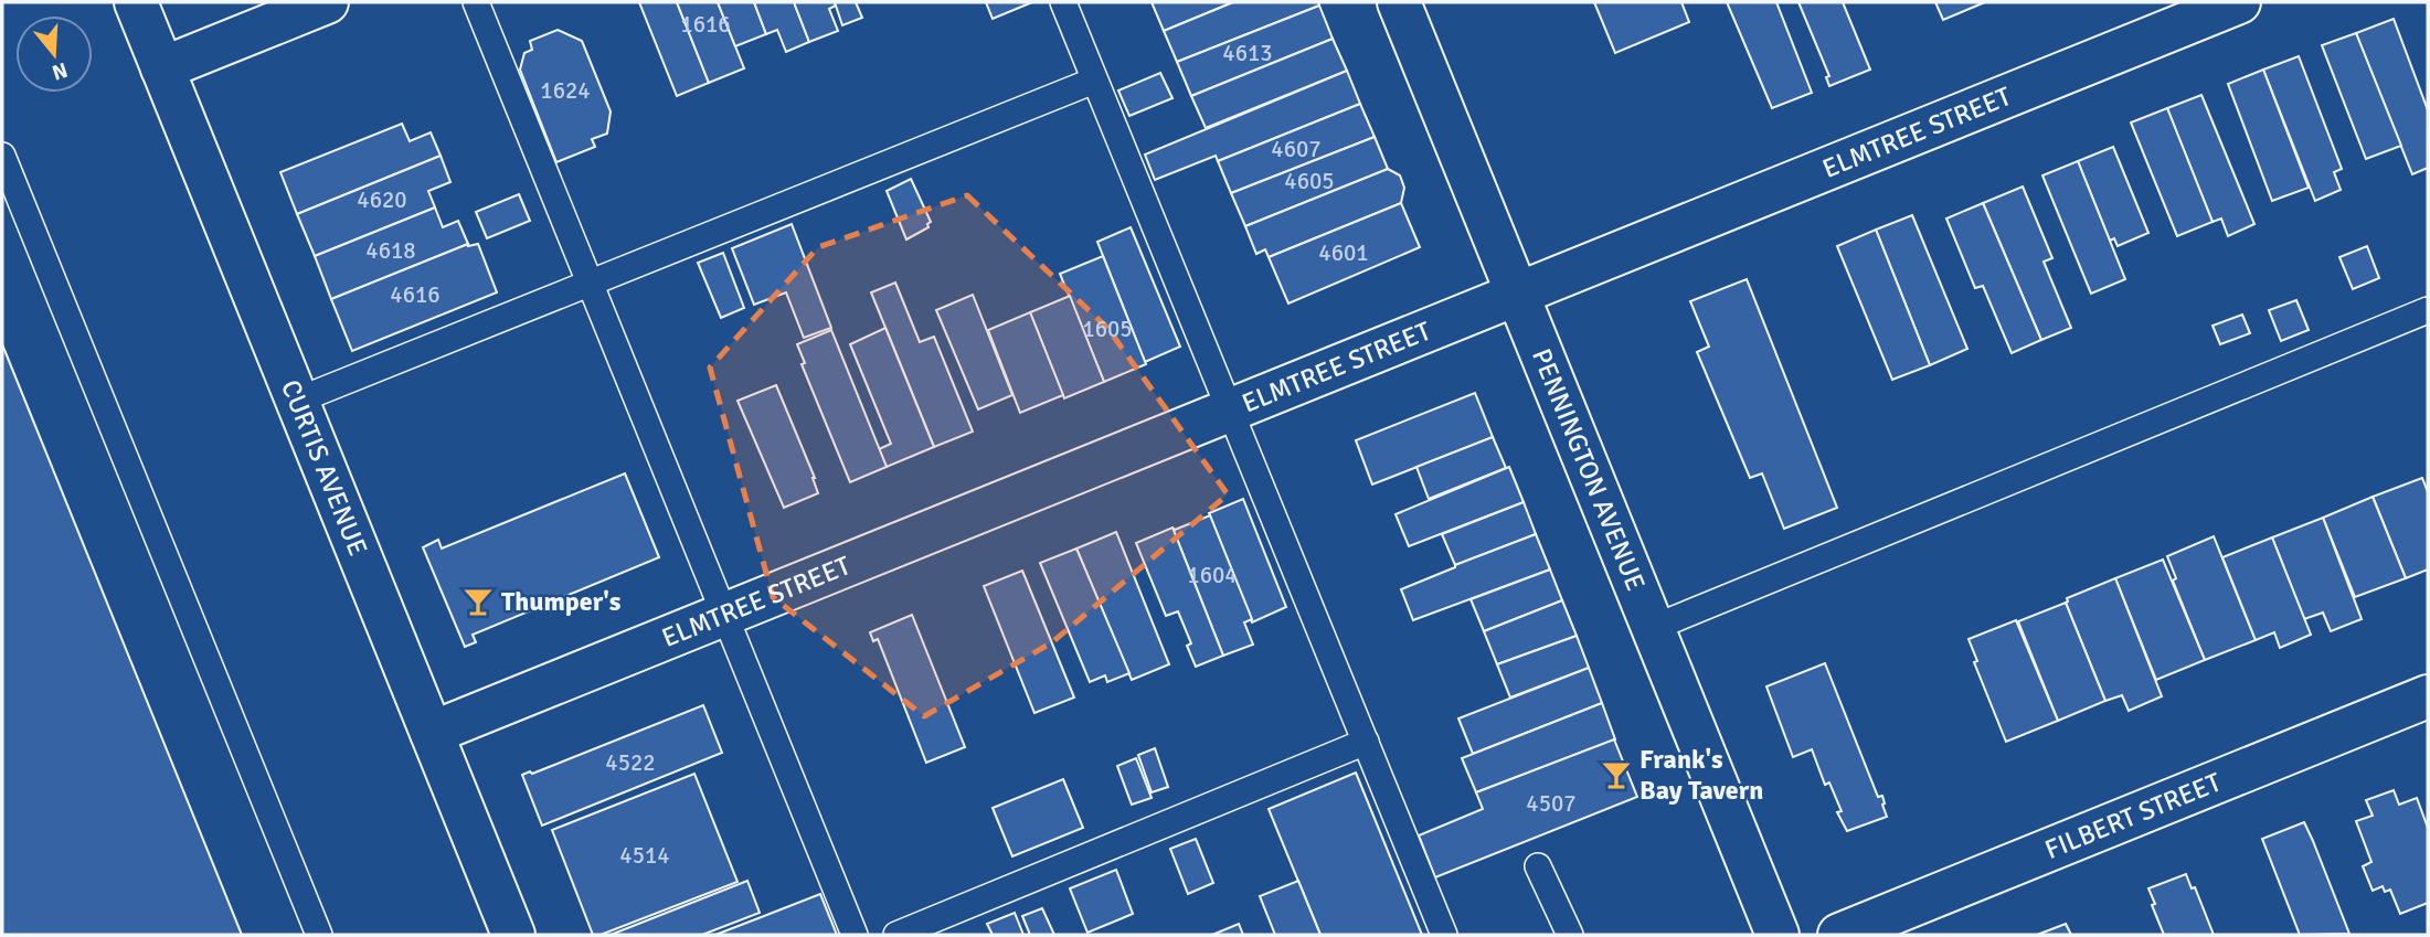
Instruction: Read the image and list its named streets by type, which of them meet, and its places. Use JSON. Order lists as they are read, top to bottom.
{
  "streets": {
    "street": [
      "ELMTREE STREET",
      "CURTIS AVENUE",
      "PENNINGTON AVENUE",
      "FILBERT STREET"
    ]
  },
  "crossings": [
    ["ELMTREE STREET", "CURTIS AVENUE"],
    ["ELMTREE STREET", "PENNINGTON AVENUE"]
  ],
  "places": {
    "bar": ["Thumper's", "Frank's Bay Tavern"]
  },
  "house_numbers": [
    "1616",
    "4613",
    "1624",
    "4607",
    "4605",
    "4620",
    "4618",
    "4601",
    "4616",
    "1605",
    "1604",
    "4522",
    "4507",
    "4514"
  ],
  "north": "bottom"
}
